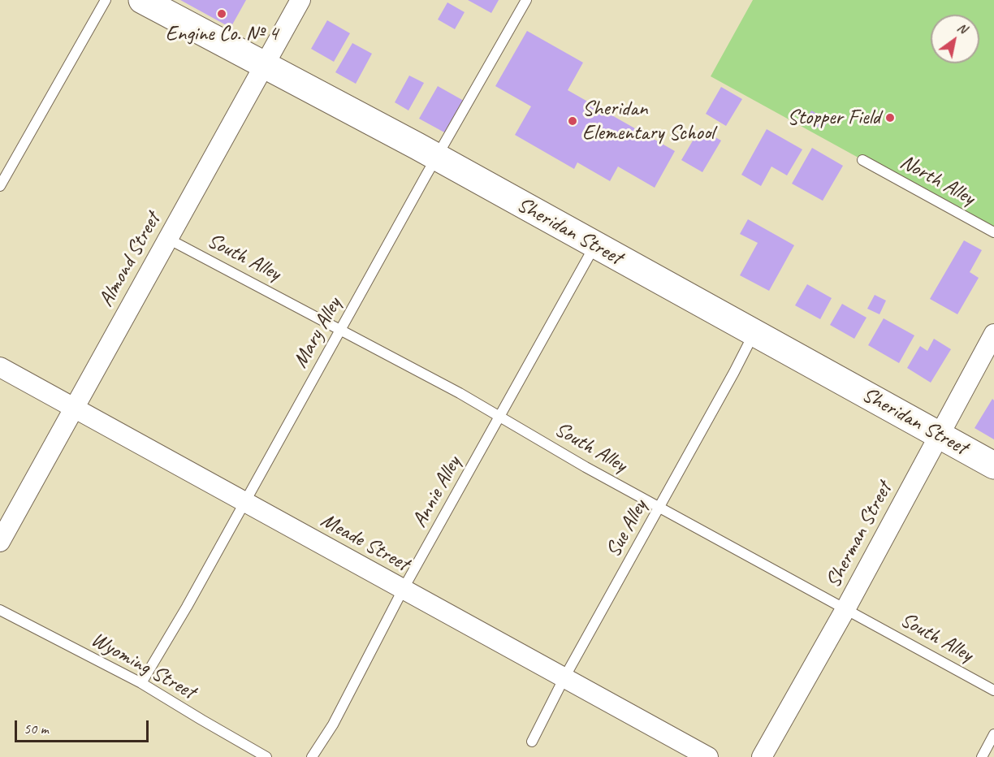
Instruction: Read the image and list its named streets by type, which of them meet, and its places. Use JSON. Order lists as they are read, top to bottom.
{
  "streets": {
    "street": [
      "Sheridan Street",
      "Almond Street",
      "Sherman Street",
      "Meade Street"
    ],
    "lane": [
      "North Alley",
      "South Alley",
      "Mary Alley",
      "Annie Alley",
      "Sue Alley",
      "Wyoming Street"
    ]
  },
  "crossings": [
    ["Sheridan Street", "Almond Street"],
    ["Sheridan Street", "Mary Alley"],
    ["Sheridan Street", "Annie Alley"],
    ["Sheridan Street", "Sue Alley"],
    ["Sheridan Street", "Sherman Street"],
    ["South Alley", "Almond Street"],
    ["South Alley", "Mary Alley"],
    ["South Alley", "Annie Alley"],
    ["South Alley", "Sue Alley"],
    ["South Alley", "Sherman Street"],
    ["Almond Street", "Meade Street"],
    ["Mary Alley", "Meade Street"],
    ["Mary Alley", "Wyoming Street"],
    ["Annie Alley", "Meade Street"],
    ["Sue Alley", "Meade Street"]
  ],
  "places": ["Engine Co. № 4", "Stopper Field", "Sheridan Elementary School"],
  "scale_bar": "50 m",
  "north": "top right"
}
